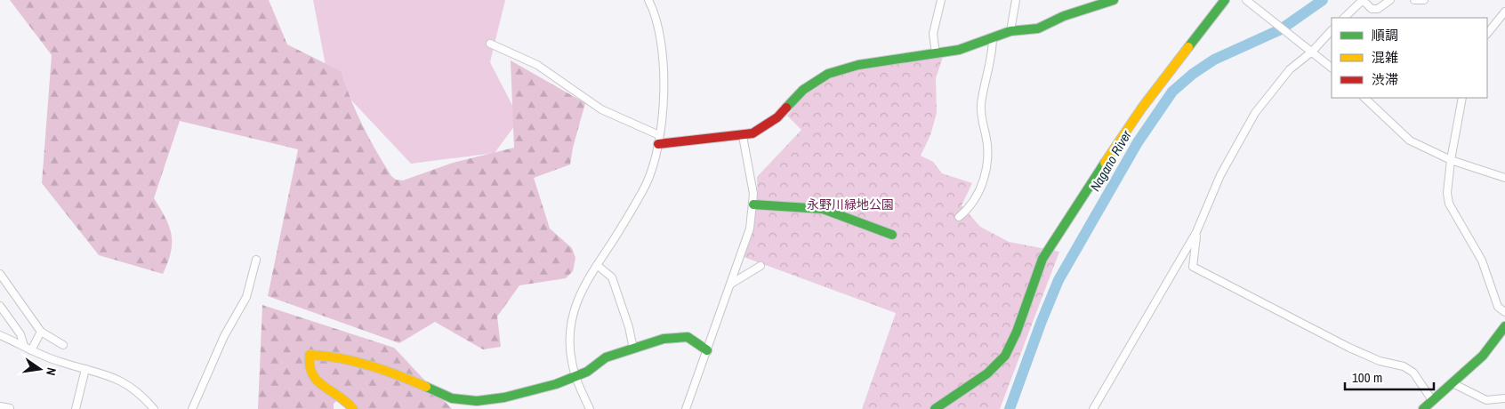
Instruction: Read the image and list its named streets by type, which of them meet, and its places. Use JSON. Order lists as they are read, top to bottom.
{
  "water": ["Nagano River"],
  "parks": ["永野川緑地公園"],
  "legend": ["順調", "混雑", "渋滞"],
  "scale_bar": "100 m",
  "north": "right"
}
